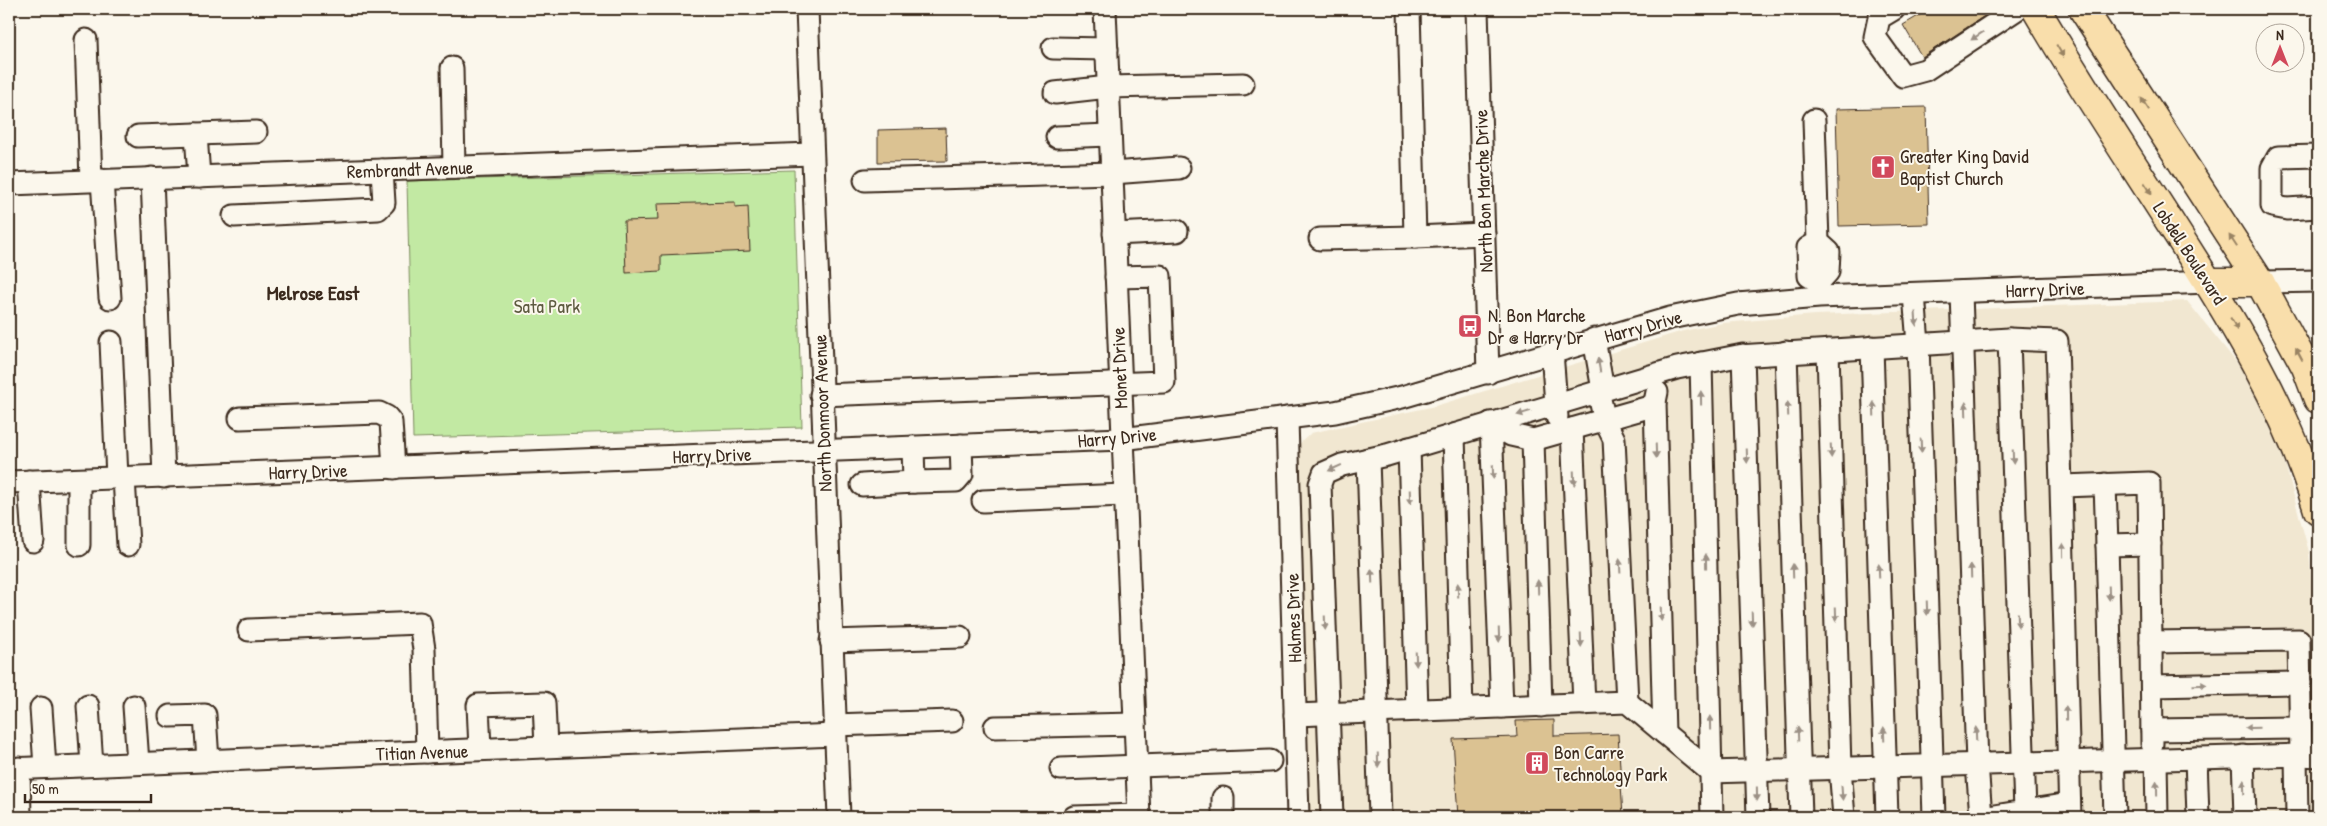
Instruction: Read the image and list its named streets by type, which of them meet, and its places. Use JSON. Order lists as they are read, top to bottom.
{
  "streets": {
    "main road": ["Lobdell Boulevard"],
    "street": [
      "Rembrandt Avenue",
      "North Bon Marche Drive",
      "Harry Drive",
      "Monet Drive",
      "North Donmoor Avenue",
      "Holmes Drive",
      "Titian Avenue"
    ]
  },
  "crossings": [
    ["Rembrandt Avenue", "North Donmoor Avenue"],
    ["North Bon Marche Drive", "Harry Drive"],
    ["Lobdell Boulevard", "Harry Drive"],
    ["Harry Drive", "Monet Drive"],
    ["Harry Drive", "North Donmoor Avenue"],
    ["Harry Drive", "Holmes Drive"],
    ["North Donmoor Avenue", "Titian Avenue"]
  ],
  "districts": ["Melrose East"],
  "parks": ["Sata Park"],
  "places": {
    "church": ["Greater King David Baptist Church"],
    "bus stop": ["N. Bon Marche Dr @ Harry Dr"],
    "building": ["Bon Carre Technology Park"]
  },
  "scale_bar": "50 m",
  "north": "top"
}
